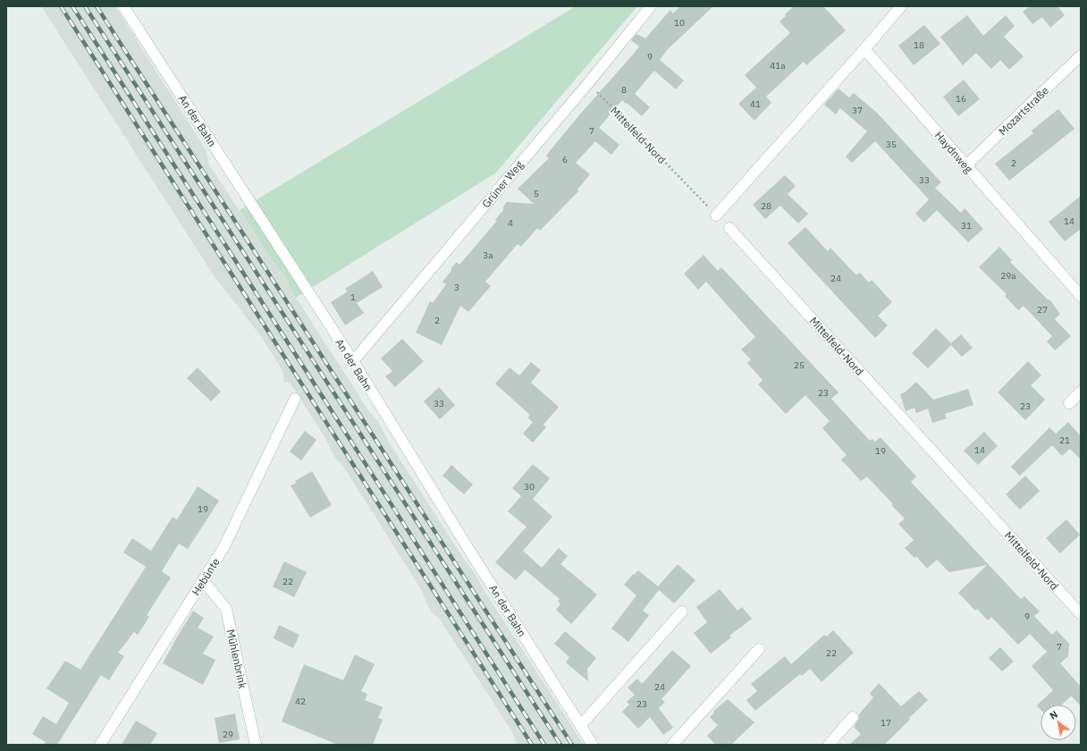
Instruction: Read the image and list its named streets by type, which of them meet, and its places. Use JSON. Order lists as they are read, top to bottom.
{
  "streets": {
    "street": [
      "Mozartstraße",
      "An der Bahn",
      "Mittelfeld-Nord",
      "Haydnweg",
      "Grüner Weg",
      "Hebünte",
      "Mühlenbrink"
    ]
  },
  "crossings": [
    ["Mozartstraße", "Haydnweg"],
    ["An der Bahn", "Grüner Weg"],
    ["Mittelfeld-Nord", "Grüner Weg"],
    ["Hebünte", "Mühlenbrink"]
  ],
  "house_numbers": [
    "10",
    "18",
    "9",
    "41a",
    "8",
    "16",
    "41",
    "37",
    "7",
    "35",
    "6",
    "2",
    "33",
    "5",
    "28",
    "14",
    "4",
    "31",
    "3a",
    "29a",
    "24",
    "3",
    "1",
    "27",
    "2",
    "25",
    "23",
    "33",
    "23",
    "21",
    "14",
    "19",
    "30",
    "19",
    "22",
    "9",
    "7",
    "22",
    "24",
    "42",
    "23",
    "17",
    "29"
  ],
  "north": "top left"
}
